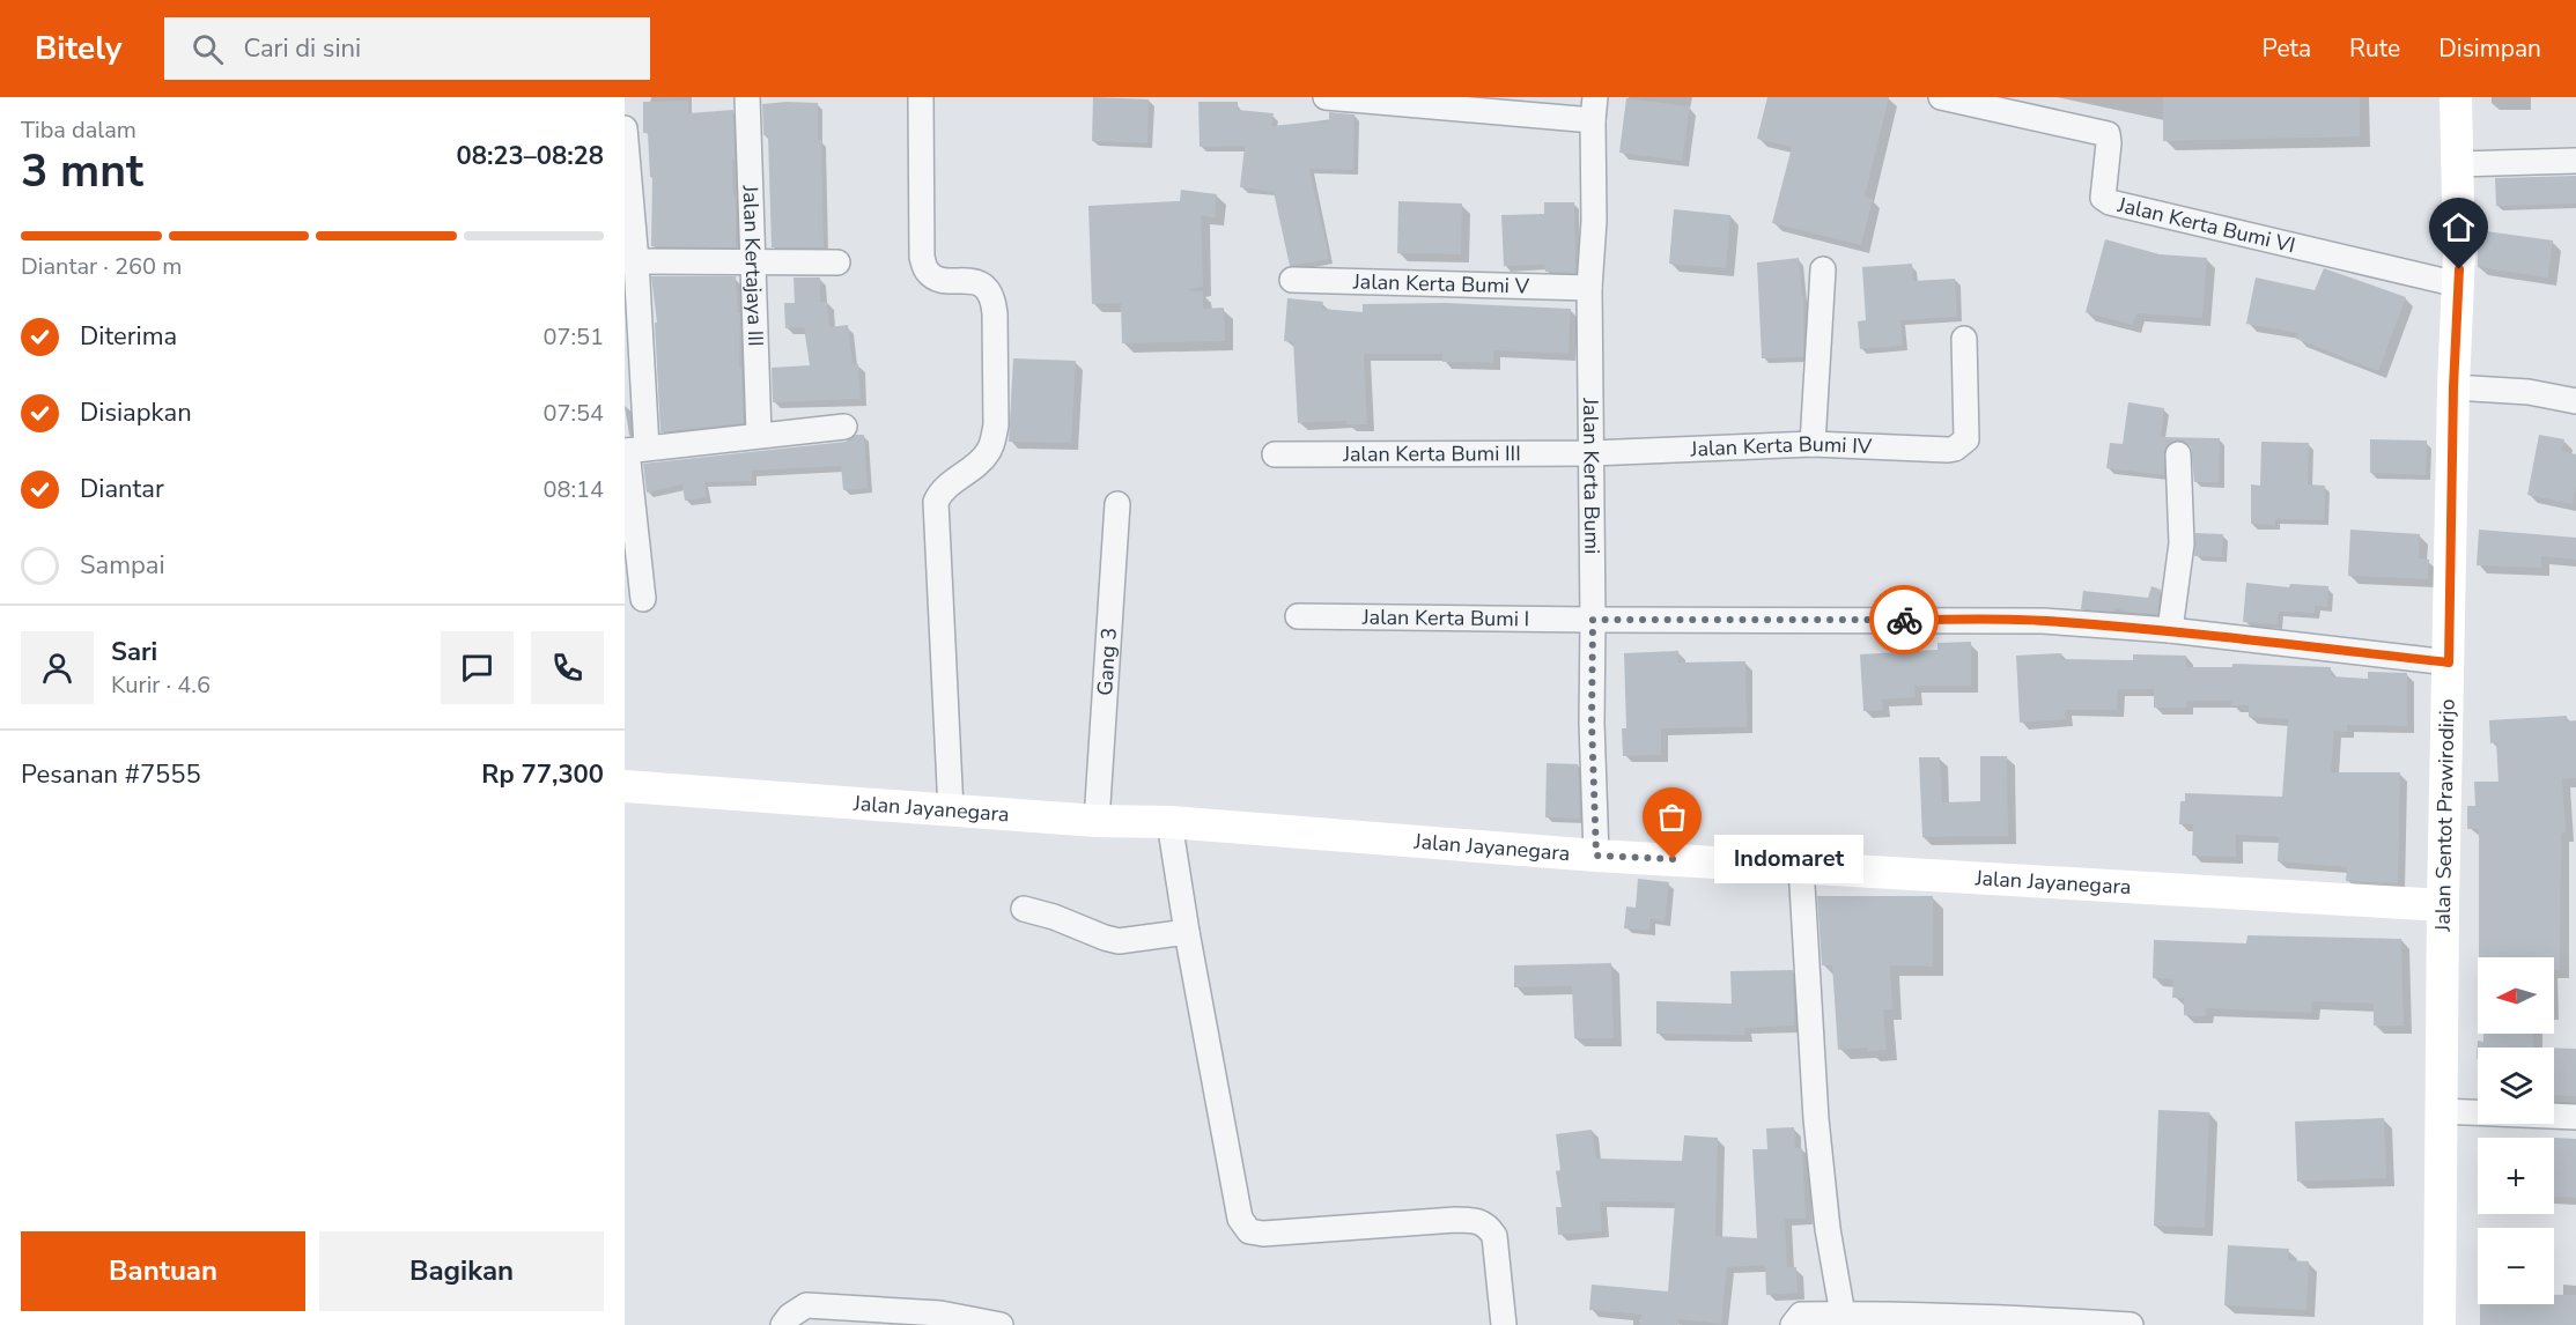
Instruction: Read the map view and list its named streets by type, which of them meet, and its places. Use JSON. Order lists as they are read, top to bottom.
{
  "streets": {
    "street": [
      "Jalan Kerta Bumi VI",
      "Jalan Kertajaya III",
      "Jalan Kerta Bumi V",
      "Jalan Kerta Bumi IV",
      "Jalan Kerta Bumi III",
      "Jalan Kerta Bumi",
      "Jalan Kerta Bumi I",
      "Gang 3",
      "Jalan Jayanegara",
      "Jalan Sentot Prawirodirjo"
    ]
  },
  "crossings": [
    ["Jalan Kerta Bumi VI", "Jalan Sentot Prawirodirjo"],
    ["Jalan Kerta Bumi V", "Jalan Kerta Bumi"],
    ["Jalan Kerta Bumi IV", "Jalan Kerta Bumi III"],
    ["Jalan Kerta Bumi IV", "Jalan Kerta Bumi"],
    ["Jalan Kerta Bumi III", "Jalan Kerta Bumi"],
    ["Jalan Kerta Bumi", "Jalan Kerta Bumi I"],
    ["Jalan Kerta Bumi", "Jalan Jayanegara"],
    ["Jalan Kerta Bumi I", "Jalan Sentot Prawirodirjo"],
    ["Gang 3", "Jalan Jayanegara"],
    ["Jalan Jayanegara", "Jalan Sentot Prawirodirjo"]
  ],
  "places": ["Indomaret"],
  "north": "left",
  "page": {
    "header": "Bitely",
    "search": "Cari di sini",
    "nav": ["Peta", "Rute", "Disimpan"],
    "heading": ["3 mnt", "Tiba dalam", "08:23–08:28"],
    "panel": [
      "Sari",
      "Kurir · 4.6",
      "Pesanan #7555",
      "Rp 77,300"
    ],
    "bar": "Diantar · 260 m",
    "list": [
      ["Diterima", "07:51"],
      ["Disiapkan", "07:54"],
      ["Diantar", "08:14"],
      "Sampai"
    ],
    "bubble": "Indomaret",
    "map_buttons": ["+", "−"],
    "buttons": ["Bantuan", "Bagikan"]
  }
}
